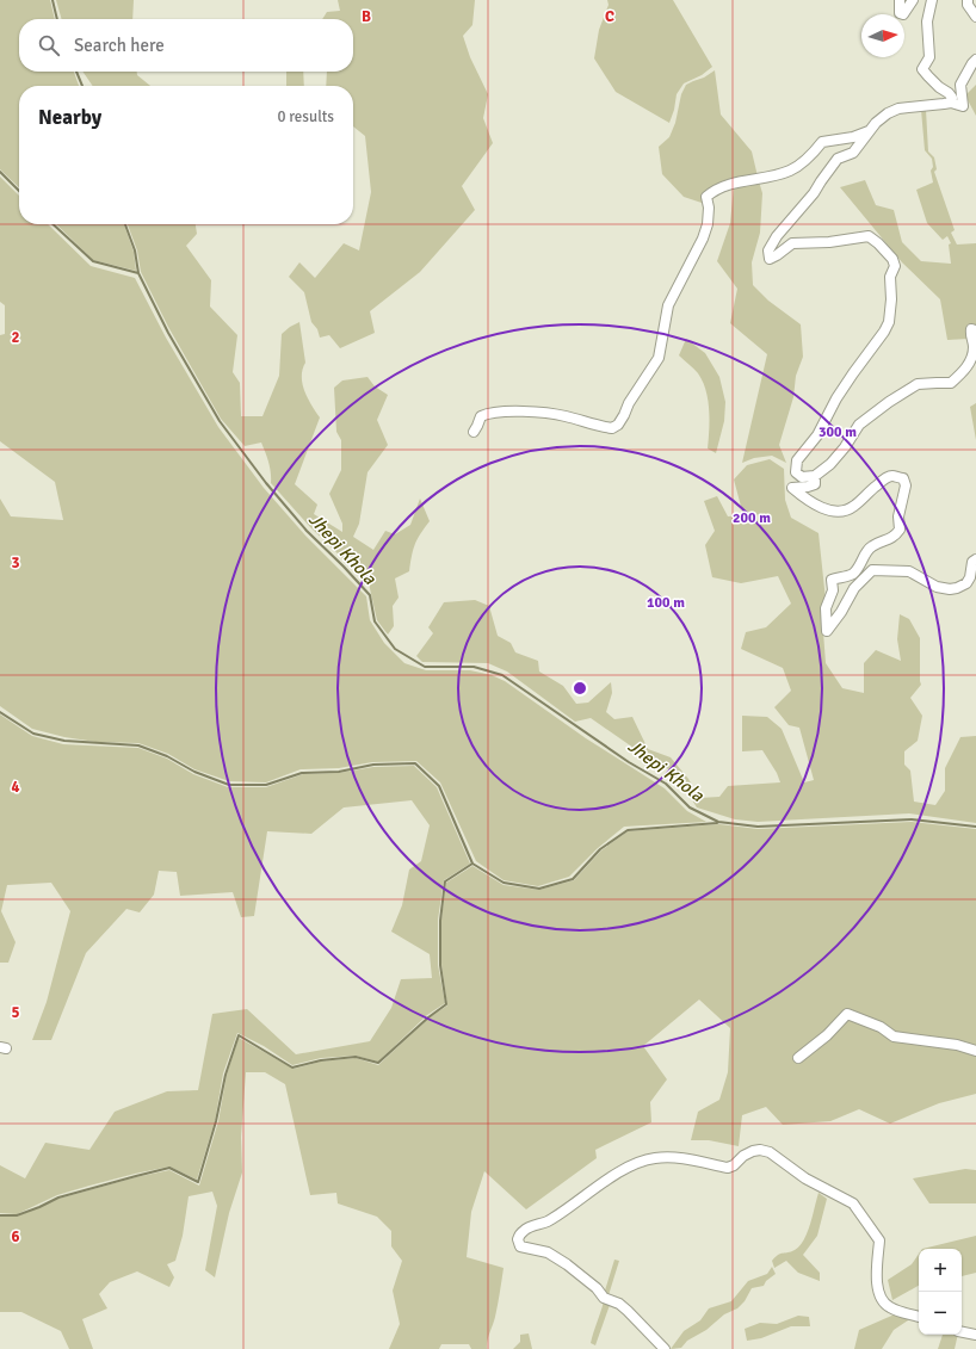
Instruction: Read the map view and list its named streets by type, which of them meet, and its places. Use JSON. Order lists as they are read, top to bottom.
{
  "water": ["Jhepi Khola"],
  "north": "right",
  "page": {
    "search": "Search here",
    "heading": ["Nearby", "0 results"],
    "map_buttons": ["+", "−"]
  },
  "grid": {
    "columns": ["B", "C"],
    "rows": [
      "2",
      "3",
      "4",
      "5",
      "6"
    ]
  },
  "rings": ["300 m", "200 m", "100 m"]
}
